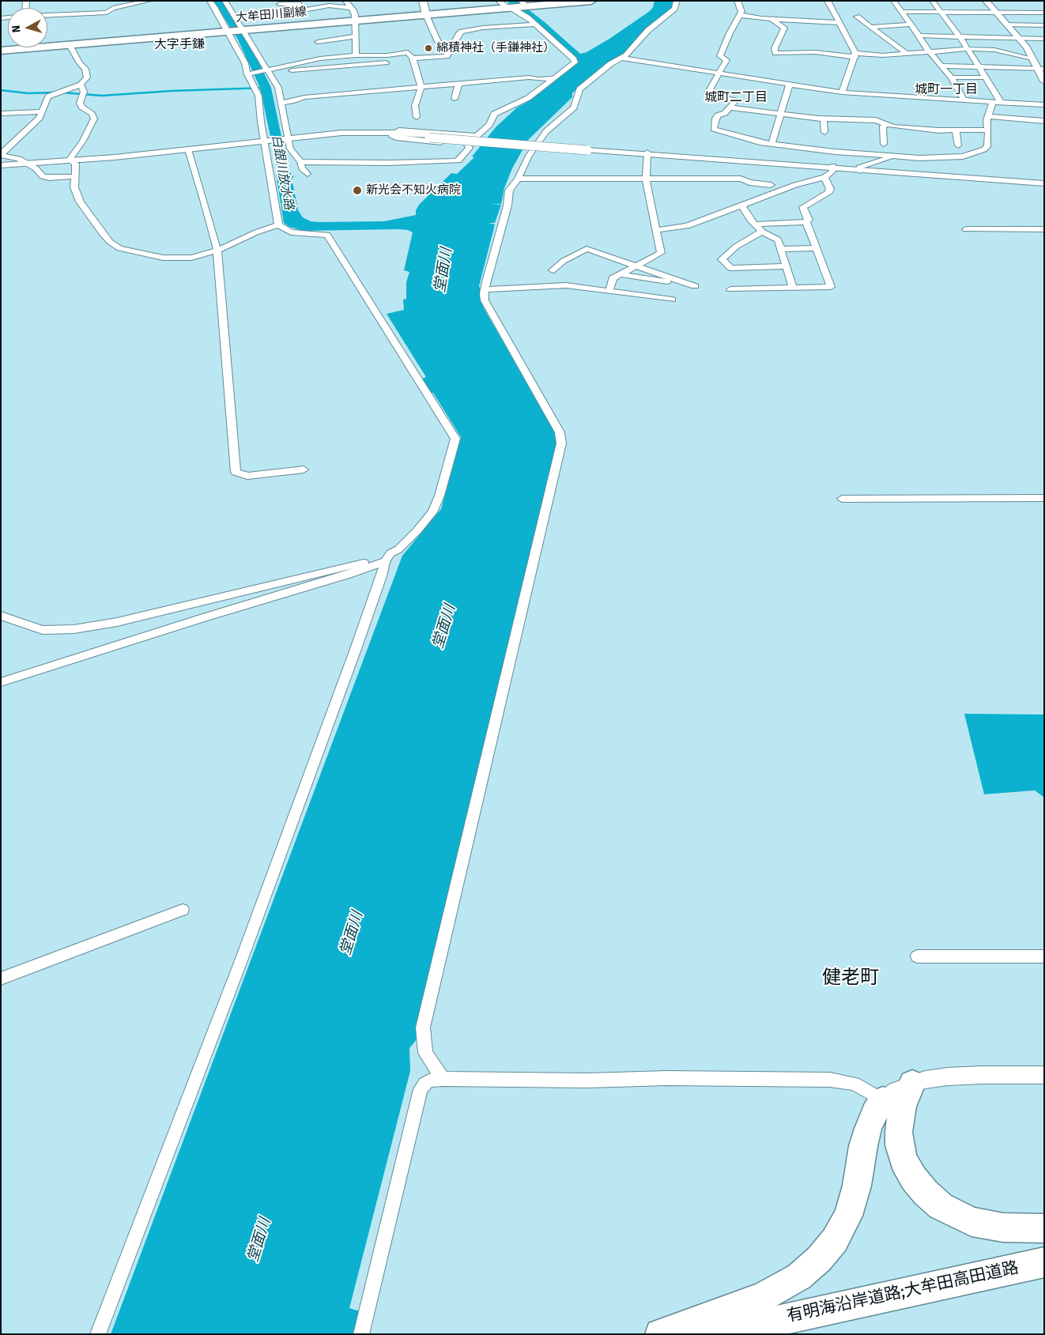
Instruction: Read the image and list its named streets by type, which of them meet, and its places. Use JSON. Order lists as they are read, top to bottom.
{
  "streets": {
    "highway": ["有明海沿岸道路;大牟田高田道路"],
    "main road": ["大牟田川副線"]
  },
  "districts": [
    "大字手鎌",
    "城町一丁目",
    "城町二丁目",
    "健老町"
  ],
  "water": ["白銀川放水路", "堂面川"],
  "places": ["綿積神社（手鎌神社）", "新光会不知火病院"],
  "north": "left"
}
